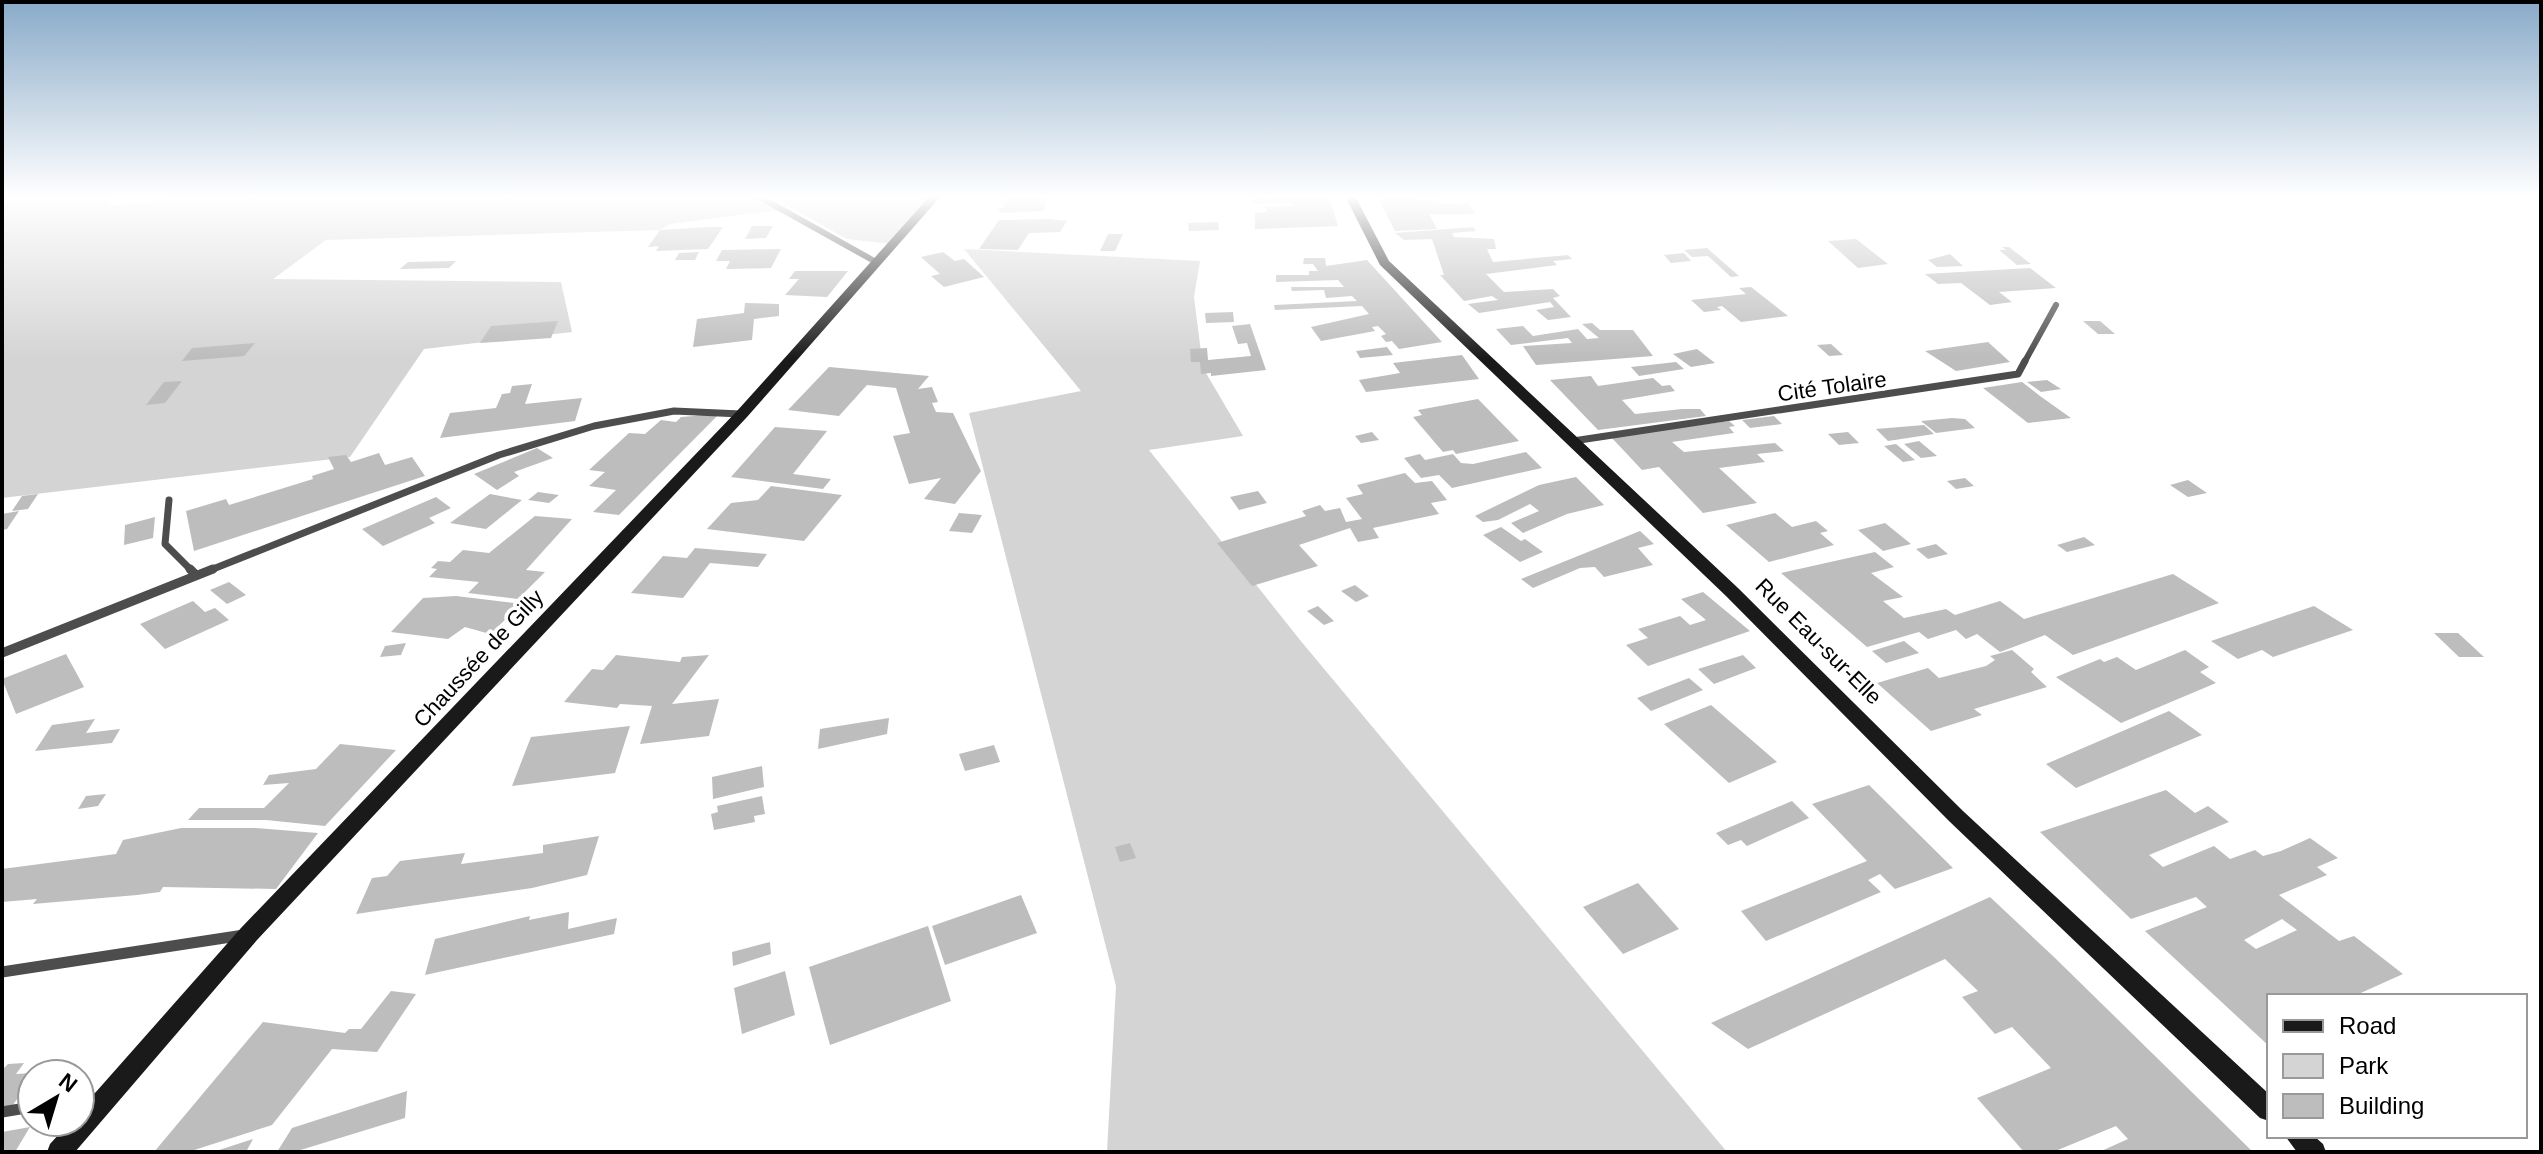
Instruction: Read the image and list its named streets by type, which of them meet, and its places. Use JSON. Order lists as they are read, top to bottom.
{
  "streets": {
    "street": ["Cité Tolaire", "Rue Eau-sur-Elle", "Chaussée de Gilly"]
  },
  "crossings": [
    ["Cité Tolaire", "Rue Eau-sur-Elle"]
  ],
  "legend": ["Road", "Park", "Building"],
  "north": "top right"
}
